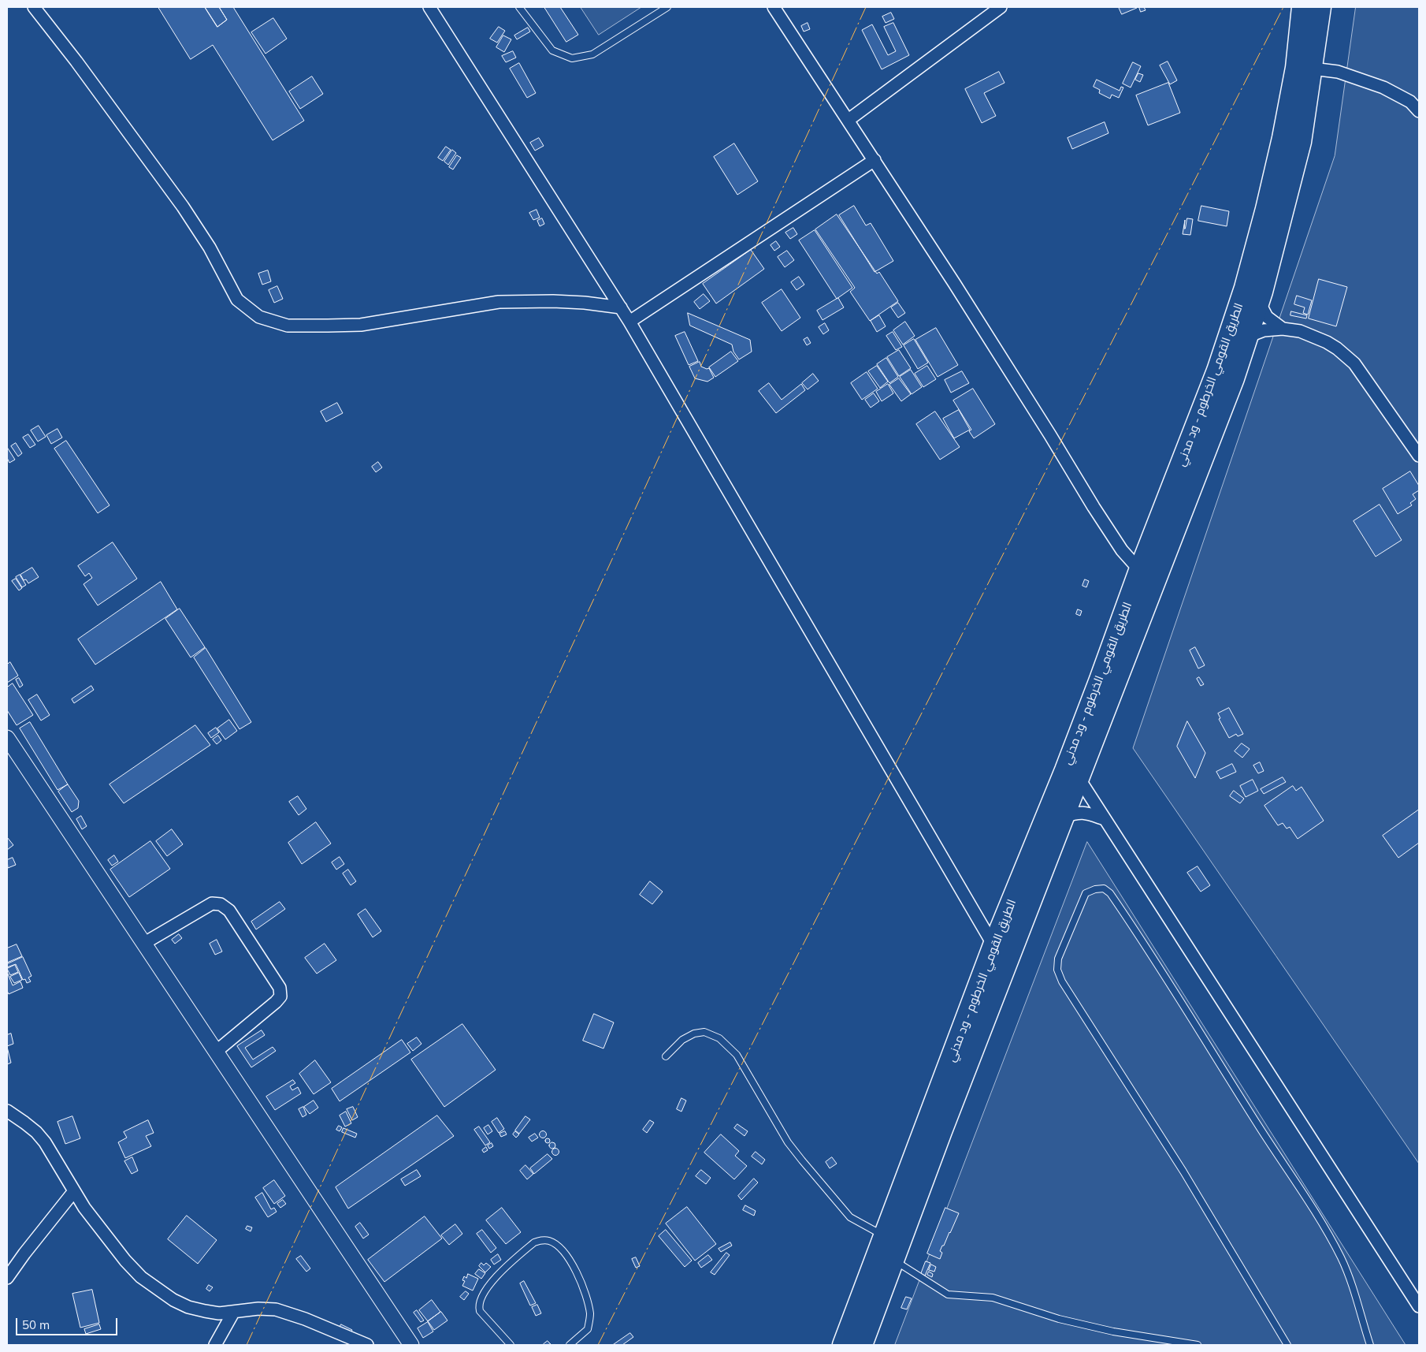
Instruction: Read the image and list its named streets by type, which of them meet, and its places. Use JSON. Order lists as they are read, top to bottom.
{
  "streets": {
    "highway": ["الطريق القومي الخرطوم - ود مدني"]
  },
  "scale_bar": "50 m"
}
